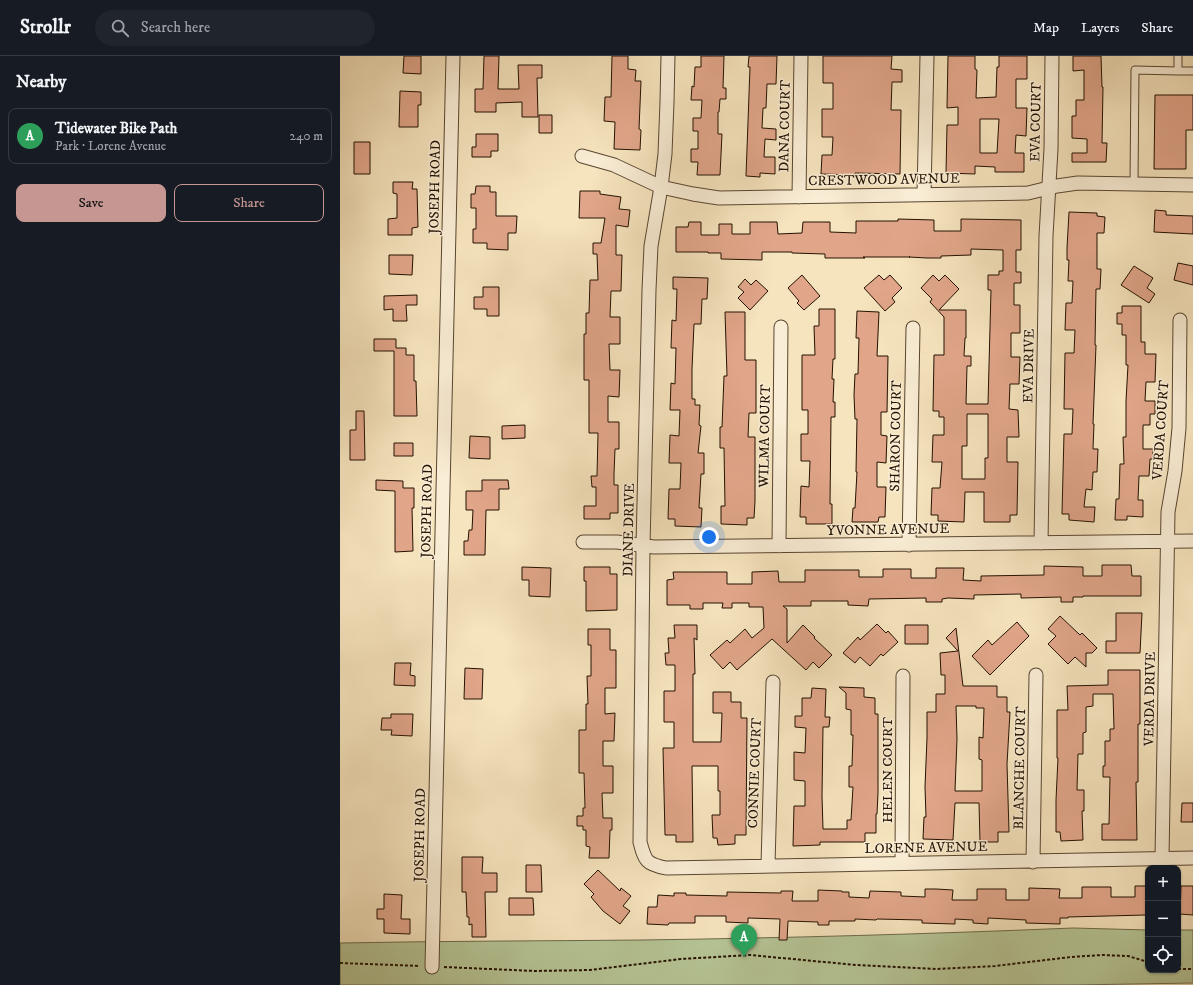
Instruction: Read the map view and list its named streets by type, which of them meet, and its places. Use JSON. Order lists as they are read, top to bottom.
{
  "streets": {
    "street": [
      "EVA COURT",
      "DANA COURT",
      "CRESTWOOD AVENUE",
      "JOSEPH ROAD",
      "EVA DRIVE",
      "VERDA COURT",
      "WILMA COURT",
      "SHARON COURT",
      "YVONNE AVENUE",
      "DIANE DRIVE",
      "VERDA DRIVE",
      "BLANCHE COURT",
      "HELEN COURT",
      "CONNIE COURT",
      "LORENE AVENUE"
    ]
  },
  "crossings": [
    ["EVA COURT", "CRESTWOOD AVENUE"],
    ["EVA COURT", "EVA DRIVE"],
    ["DANA COURT", "CRESTWOOD AVENUE"],
    ["CRESTWOOD AVENUE", "EVA DRIVE"],
    ["CRESTWOOD AVENUE", "DIANE DRIVE"],
    ["EVA DRIVE", "YVONNE AVENUE"],
    ["VERDA COURT", "YVONNE AVENUE"],
    ["VERDA COURT", "VERDA DRIVE"],
    ["WILMA COURT", "YVONNE AVENUE"],
    ["SHARON COURT", "YVONNE AVENUE"],
    ["YVONNE AVENUE", "DIANE DRIVE"],
    ["YVONNE AVENUE", "VERDA DRIVE"],
    ["DIANE DRIVE", "LORENE AVENUE"],
    ["VERDA DRIVE", "LORENE AVENUE"],
    ["BLANCHE COURT", "LORENE AVENUE"],
    ["HELEN COURT", "LORENE AVENUE"],
    ["CONNIE COURT", "LORENE AVENUE"]
  ],
  "page": {
    "header": "Strollr",
    "search": "Search here",
    "nav": ["Map", "Layers", "Share"],
    "heading": "Nearby",
    "list": [
      {
        "mark": "A",
        "name": "Tidewater Bike Path",
        "note": "Park · Lorene Avenue",
        "value": "240 m"
      }
    ],
    "buttons": ["Save", "Share"],
    "map_buttons": ["+", "−"],
    "pins": "A"
  }
}
